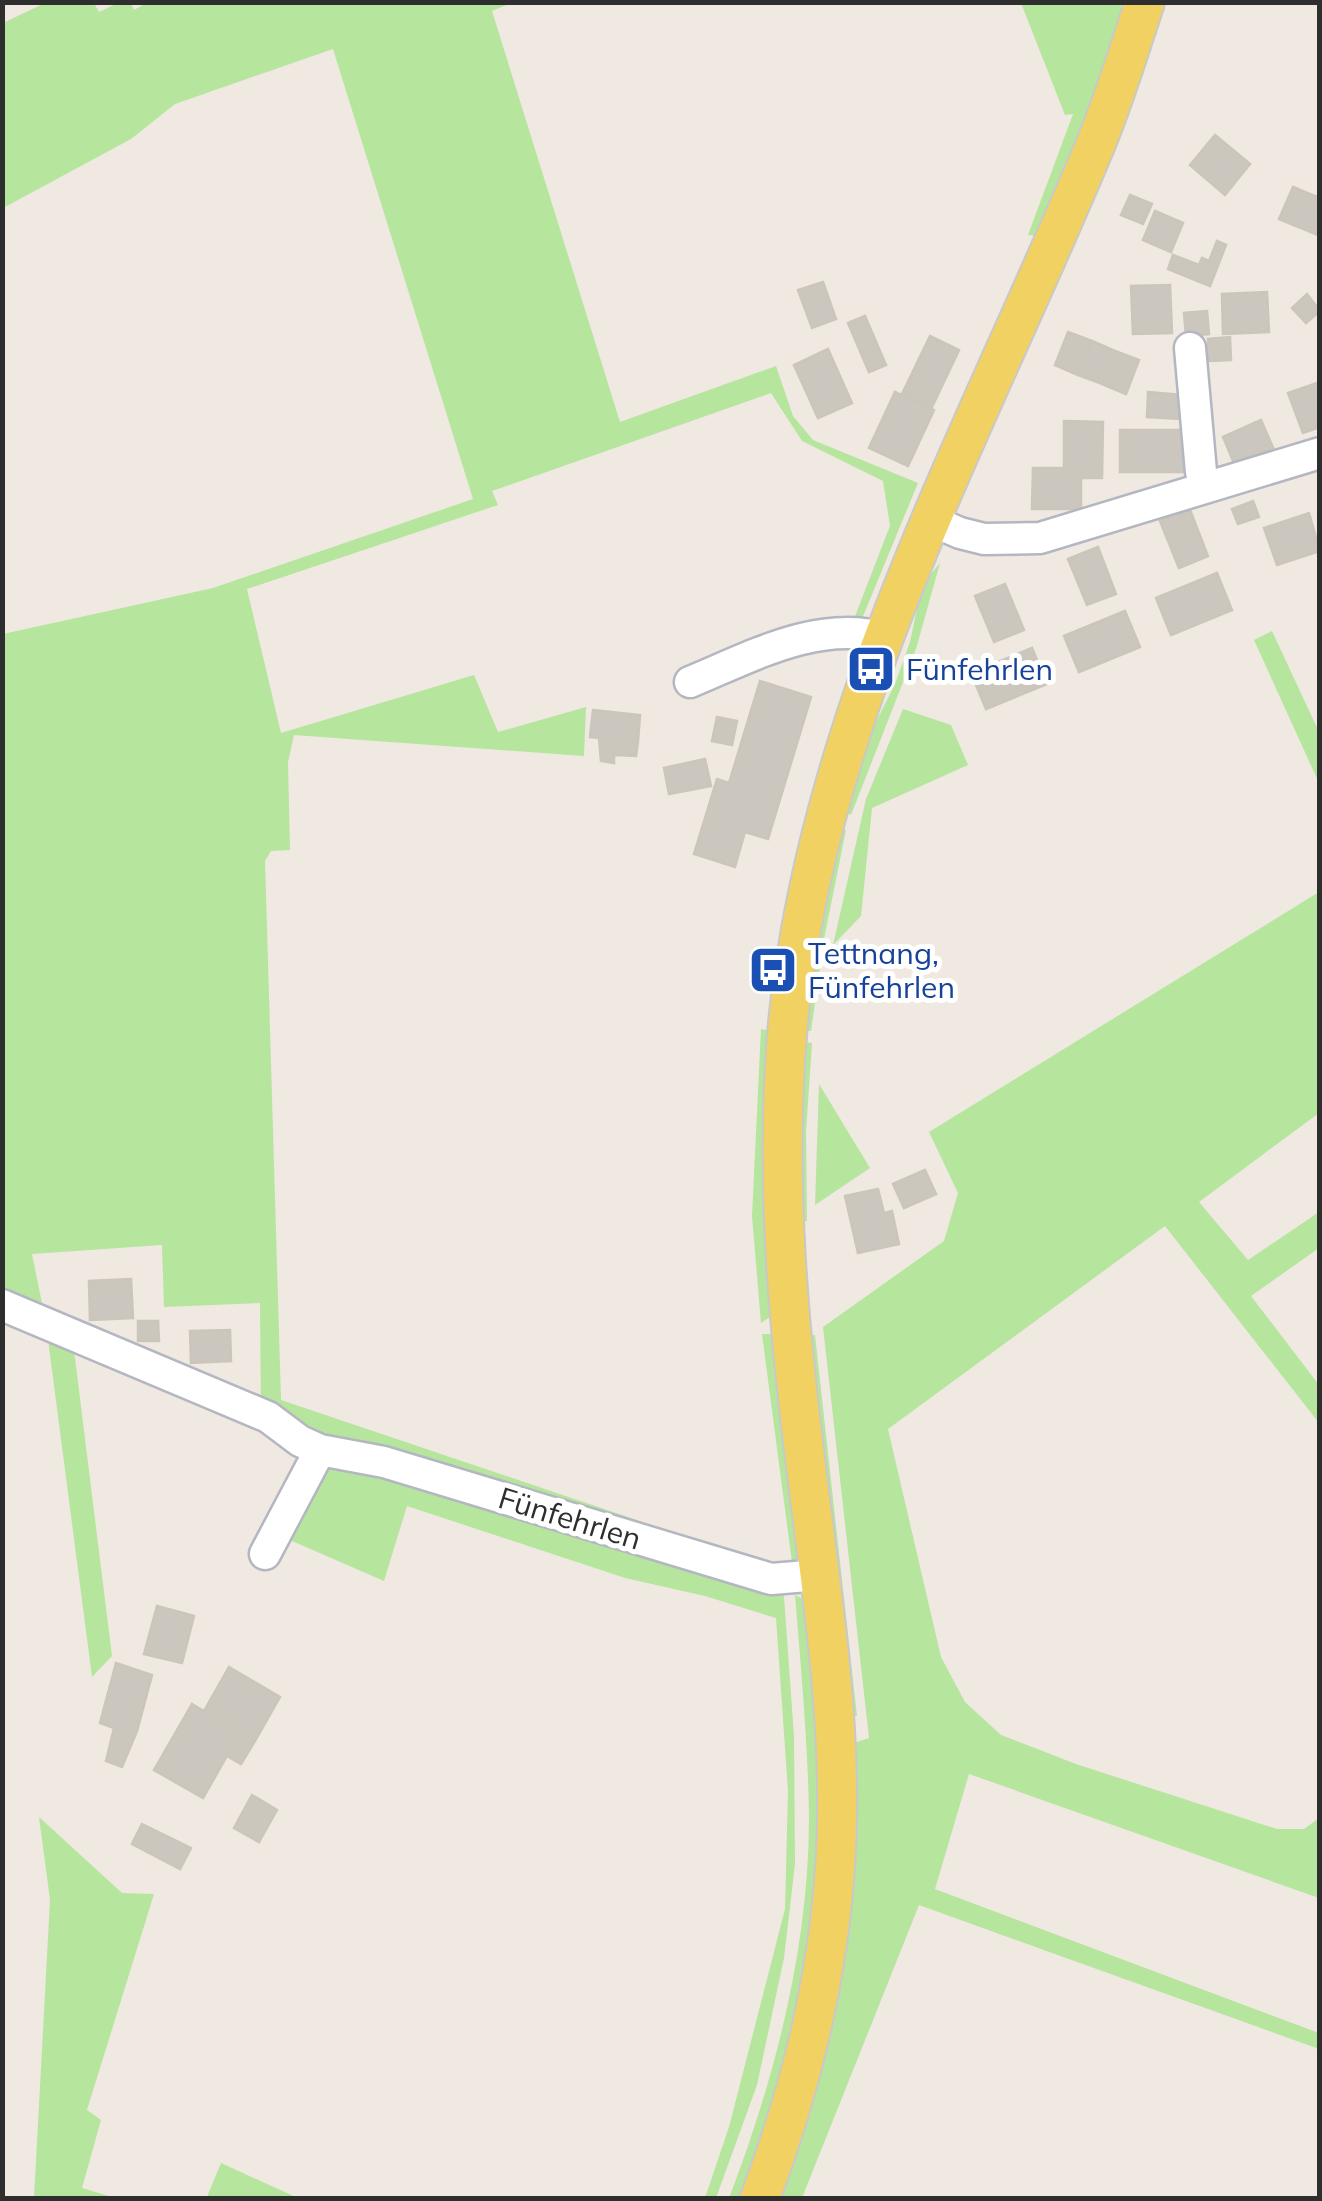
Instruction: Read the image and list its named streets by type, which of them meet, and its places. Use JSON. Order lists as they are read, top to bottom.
{
  "streets": {
    "street": ["Fünfehrlen"]
  },
  "places": {
    "bus stop": ["Fünfehrlen", "Tettnang, Fünfehrlen"]
  }
}
